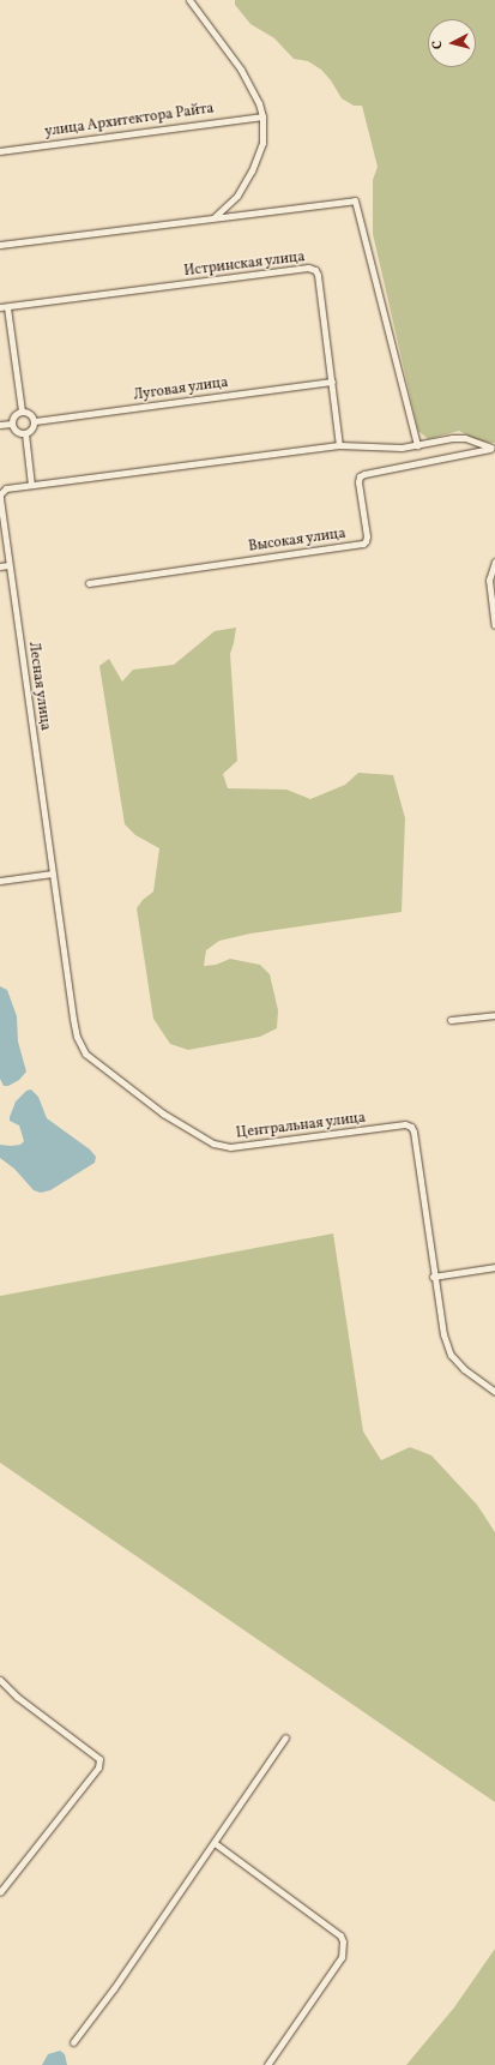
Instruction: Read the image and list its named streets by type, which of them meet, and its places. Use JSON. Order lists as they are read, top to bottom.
{
  "streets": {
    "street": [
      "улица Архитектора Райта",
      "Истринская улица",
      "Луговая улица",
      "Высокая улица",
      "Лесная улица",
      "Центральная улица"
    ]
  },
  "crossings": [
    ["Истринская улица", "Луговая улица"],
    ["Лесная улица", "Центральная улица"]
  ],
  "north": "left"
}
